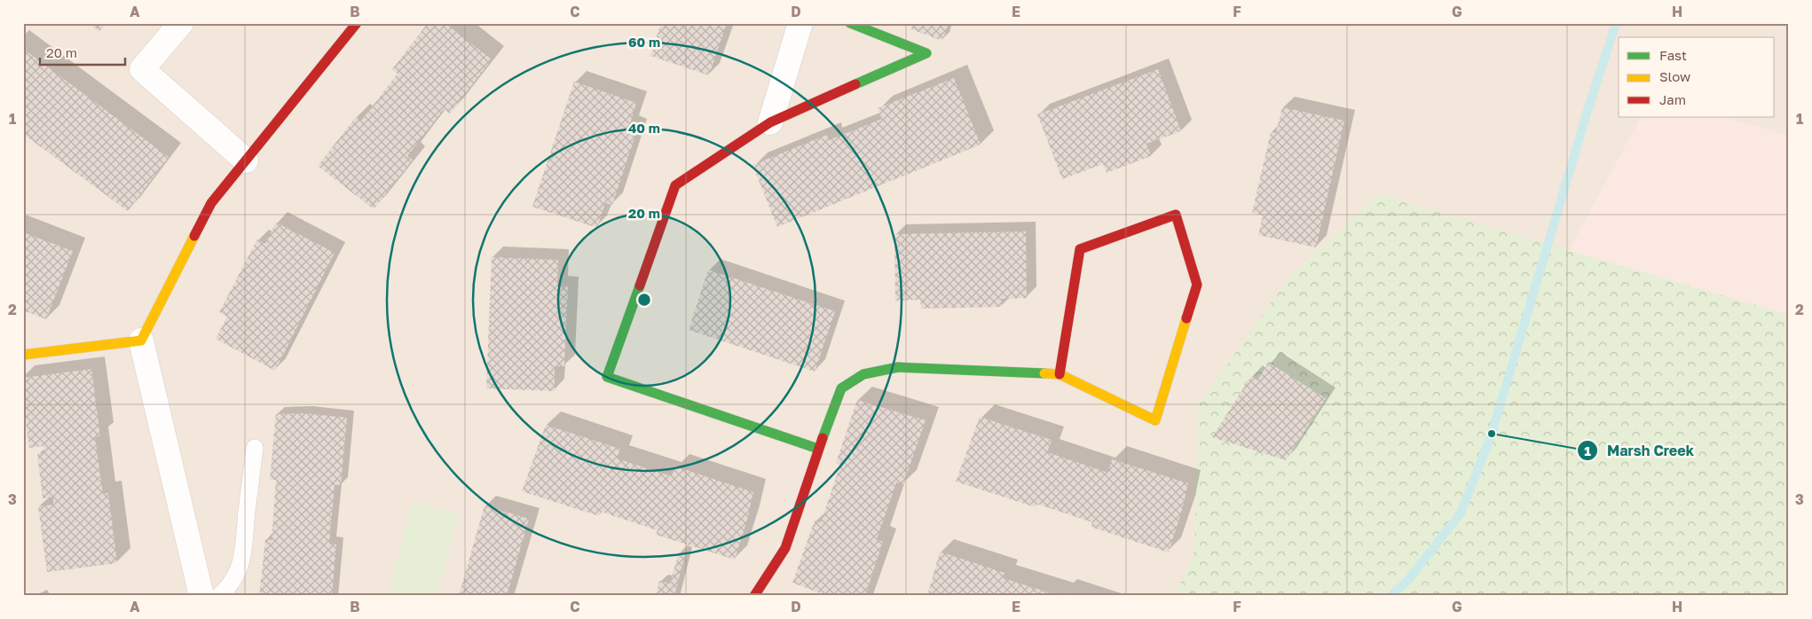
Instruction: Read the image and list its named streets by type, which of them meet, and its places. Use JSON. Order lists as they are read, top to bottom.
{
  "places": ["Marsh Creek"],
  "legend": ["Fast", "Slow", "Jam"],
  "scale_bar": "20 m",
  "grid": {
    "columns": [
      "A",
      "B",
      "C",
      "D",
      "E",
      "F",
      "G",
      "H"
    ],
    "rows": ["1", "2", "3"]
  },
  "rings": ["60 m", "40 m", "20 m"]
}
